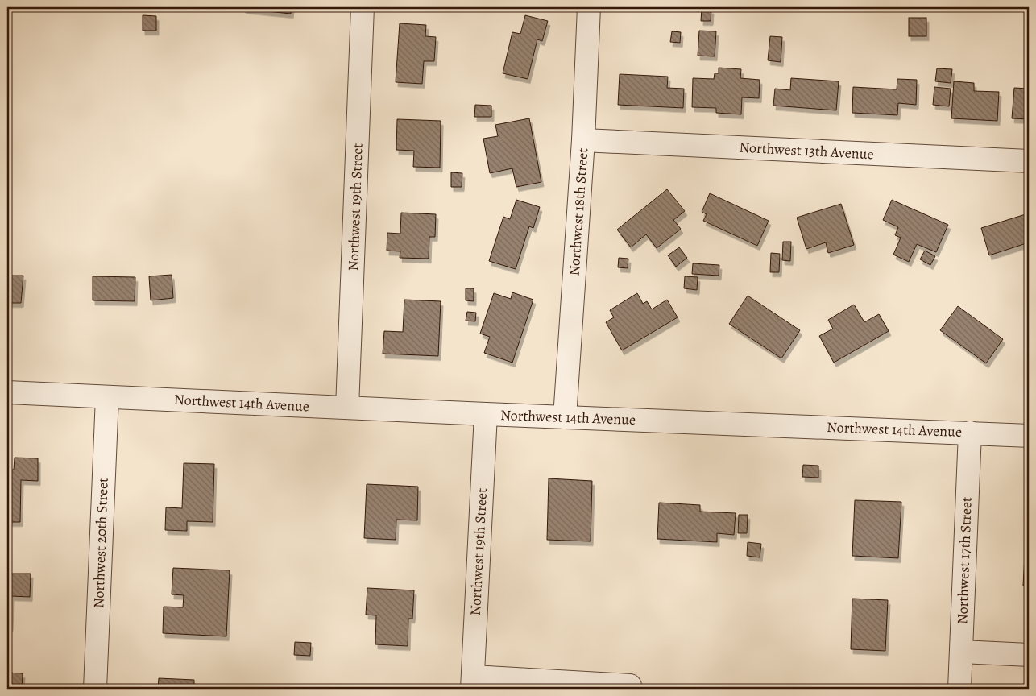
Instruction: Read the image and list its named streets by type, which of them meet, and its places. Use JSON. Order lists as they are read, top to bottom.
{
  "streets": {
    "street": [
      "Northwest 13th Avenue",
      "Northwest 19th Street",
      "Northwest 18th Street",
      "Northwest 14th Avenue",
      "Northwest 20th Street",
      "Northwest 17th Street"
    ]
  },
  "crossings": [
    ["Northwest 13th Avenue", "Northwest 18th Street"],
    ["Northwest 19th Street", "Northwest 14th Avenue"],
    ["Northwest 18th Street", "Northwest 14th Avenue"],
    ["Northwest 14th Avenue", "Northwest 20th Street"],
    ["Northwest 14th Avenue", "Northwest 17th Street"]
  ]
}
